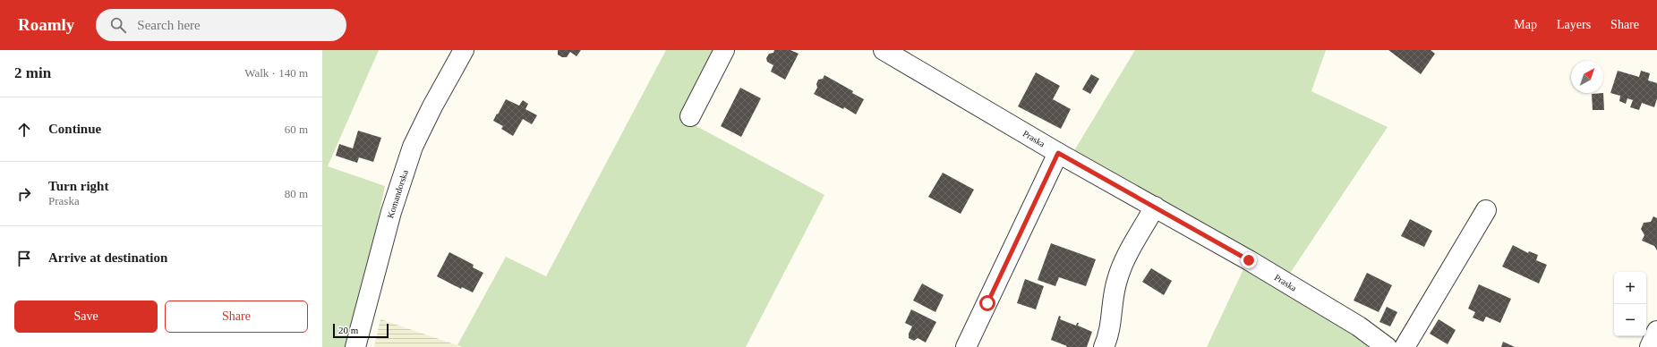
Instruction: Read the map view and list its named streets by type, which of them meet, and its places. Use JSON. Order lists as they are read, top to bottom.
{
  "streets": {
    "street": ["Praska", "Komandorska"]
  },
  "scale_bar": "20 m",
  "north": "top right",
  "page": {
    "header": "Roamly",
    "search": "Search here",
    "nav": ["Map", "Layers", "Share"],
    "heading": ["2 min", "Walk · 140 m"],
    "list": [
      ["Continue", "60 m"],
      ["Turn right", "Praska", "80 m"],
      "Arrive at destination"
    ],
    "map_buttons": ["+", "−"],
    "buttons": ["Save", "Share"],
    "scale": "20 m"
  }
}
